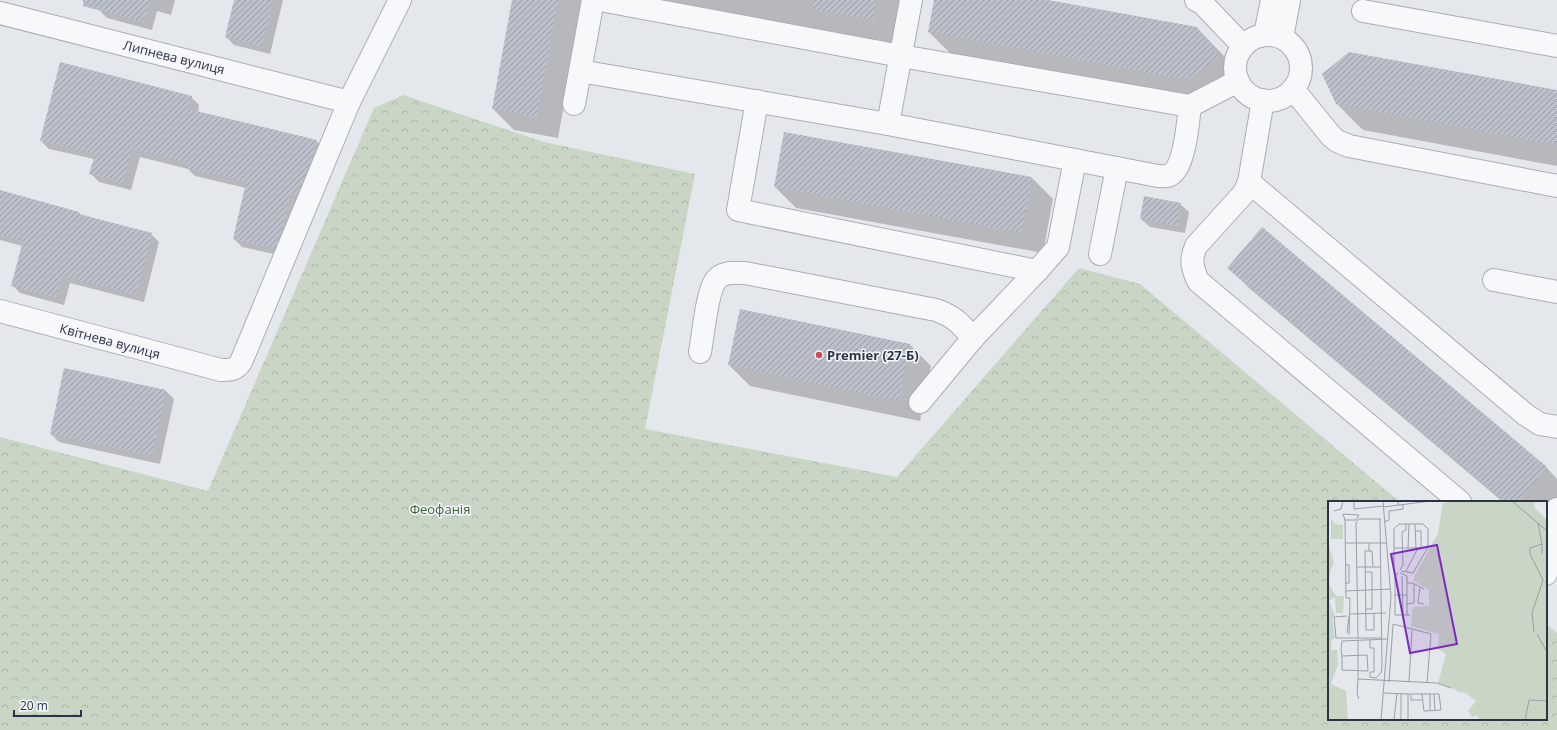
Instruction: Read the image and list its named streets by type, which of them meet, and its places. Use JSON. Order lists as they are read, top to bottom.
{
  "streets": {
    "street": ["Липнева вулиця", "Квітнева вулиця"]
  },
  "crossings": [
    ["Липнева вулиця", "Квітнева вулиця"]
  ],
  "parks": ["Феофанія"],
  "places": ["Premier (27-Б)"],
  "scale_bar": "20 m"
}
